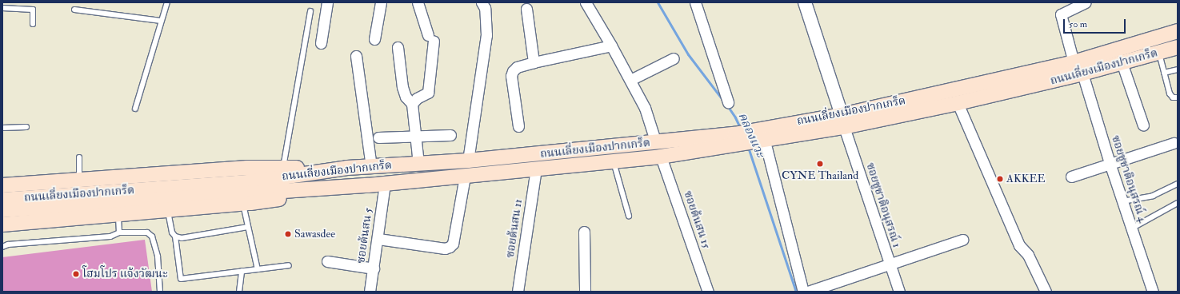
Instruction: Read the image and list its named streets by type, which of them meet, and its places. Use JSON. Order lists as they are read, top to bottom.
{
  "streets": {
    "main road": ["ถนนเลี่ยงเมืองปากเกร็ด"],
    "street": [
      "ซอยชูชาติอนุสรณ์ 4",
      "ซอยชูชาติอนุสรณ์ 1",
      "ซอยต้นสน 15",
      "ซอยต้นสน 11",
      "ซอยต้นสน 5"
    ]
  },
  "crossings": [
    ["ถนนเลี่ยงเมืองปากเกร็ด", "ซอยชูชาติอนุสรณ์ 4"],
    ["ถนนเลี่ยงเมืองปากเกร็ด", "ซอยชูชาติอนุสรณ์ 1"],
    ["ถนนเลี่ยงเมืองปากเกร็ด", "ซอยต้นสน 15"],
    ["ถนนเลี่ยงเมืองปากเกร็ด", "ซอยต้นสน 11"],
    ["ถนนเลี่ยงเมืองปากเกร็ด", "ซอยต้นสน 5"]
  ],
  "water": ["คลองแวะ"],
  "places": [
    "CYNE Thailand",
    "AKKEE",
    "Sawasdee",
    "โฮมโปร แจ้งวัฒนะ"
  ],
  "scale_bar": "50 m"
}
